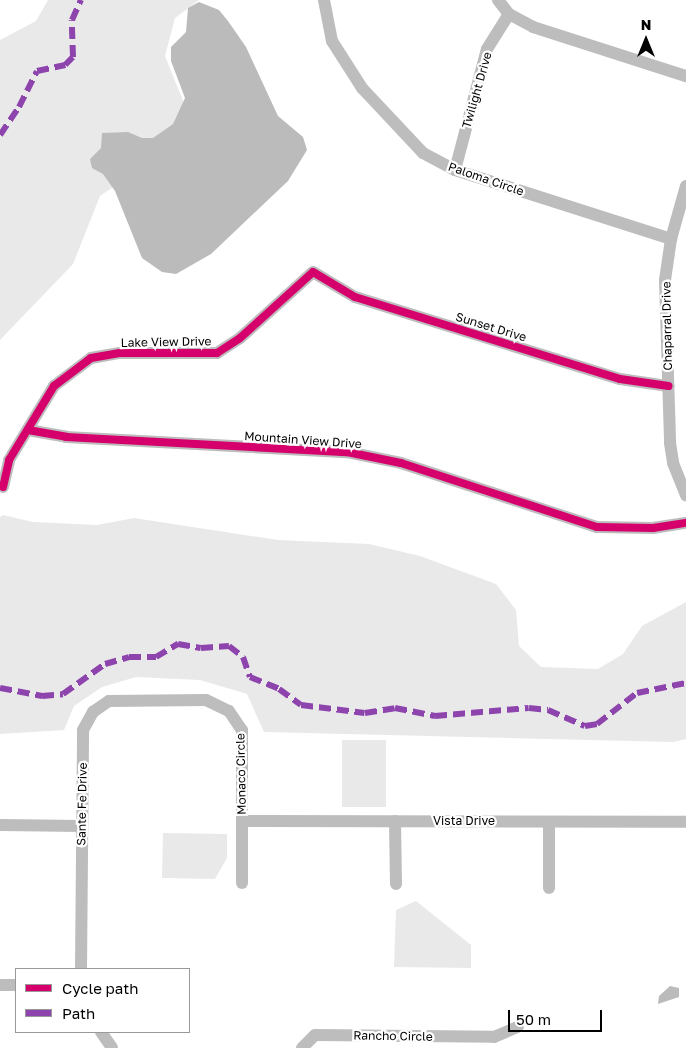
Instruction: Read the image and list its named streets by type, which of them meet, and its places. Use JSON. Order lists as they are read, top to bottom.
{
  "streets": {
    "street": [
      "Twilight Drive",
      "Paloma Circle",
      "Chaparral Drive",
      "Sunset Drive",
      "Lake View Drive",
      "Mountain View Drive",
      "Monaco Circle",
      "Sante Fe Drive",
      "Vista Drive",
      "Rancho Circle"
    ]
  },
  "crossings": [
    ["Twilight Drive", "Paloma Circle"],
    ["Paloma Circle", "Chaparral Drive"],
    ["Chaparral Drive", "Sunset Drive"],
    ["Sunset Drive", "Lake View Drive"],
    ["Lake View Drive", "Mountain View Drive"],
    ["Monaco Circle", "Sante Fe Drive"],
    ["Monaco Circle", "Vista Drive"]
  ],
  "legend": ["Cycle path", "Path"],
  "scale_bar": "50 m",
  "north": "top"
}
